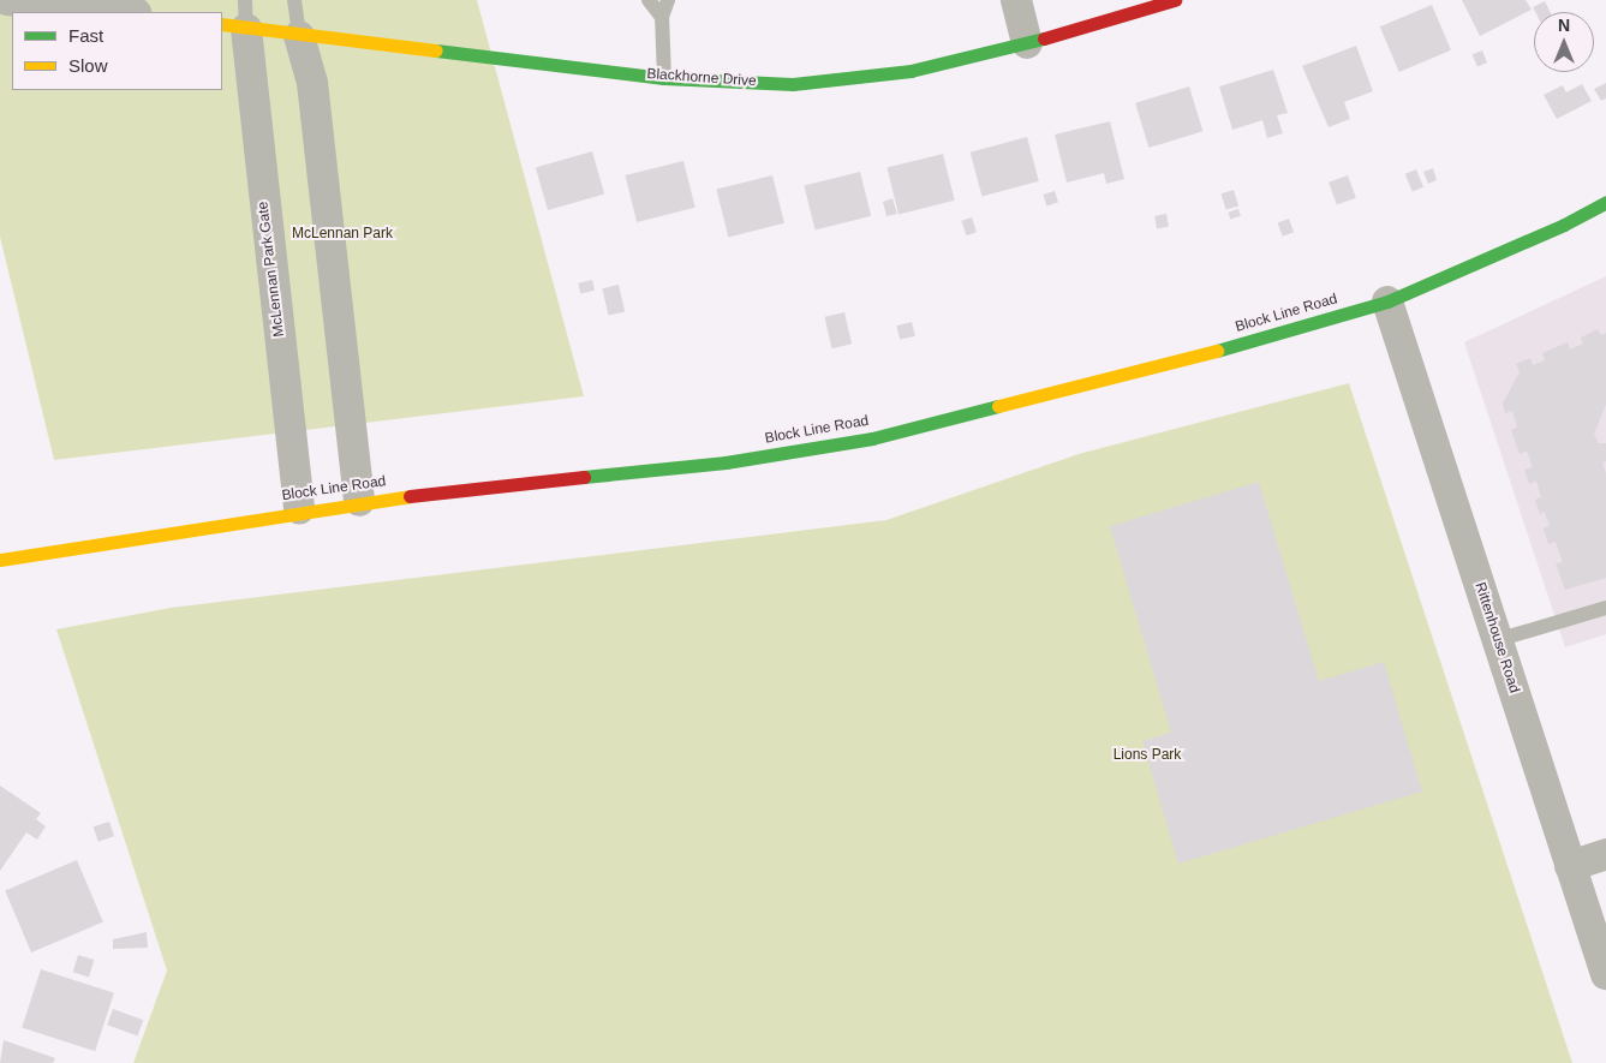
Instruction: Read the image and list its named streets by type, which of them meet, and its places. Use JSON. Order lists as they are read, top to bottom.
{
  "streets": {
    "street": [
      "Blackhorne Drive",
      "McLennan Park Gate",
      "Block Line Road",
      "Rittenhouse Road"
    ]
  },
  "crossings": [
    ["Blackhorne Drive", "McLennan Park Gate"],
    ["McLennan Park Gate", "Block Line Road"],
    ["Block Line Road", "Rittenhouse Road"]
  ],
  "parks": ["McLennan Park", "Lions Park"],
  "legend": ["Fast", "Slow"],
  "north": "top"
}
